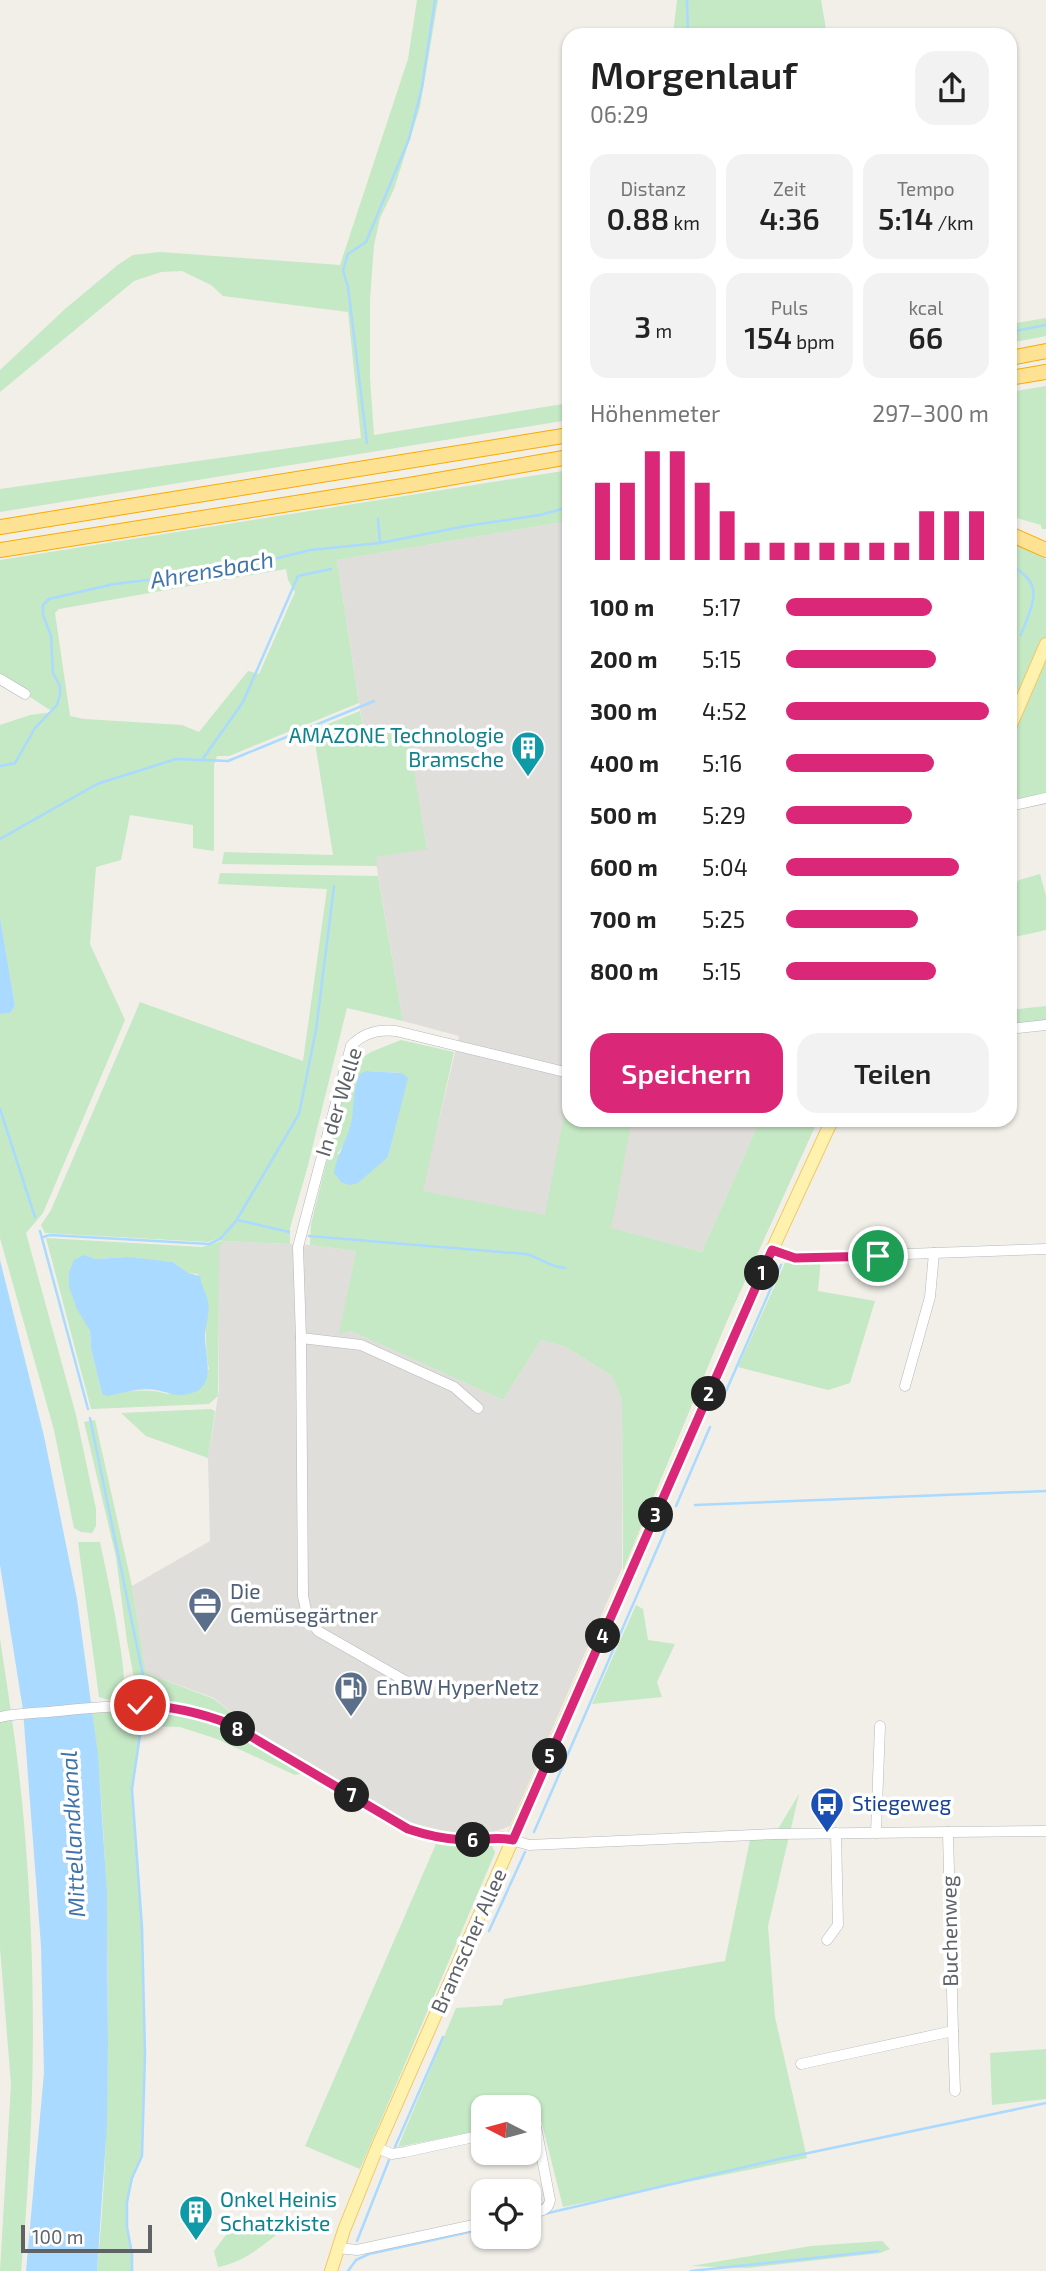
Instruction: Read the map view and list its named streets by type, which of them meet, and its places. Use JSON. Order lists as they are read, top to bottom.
{
  "streets": {
    "main road": ["Bramscher Allee"],
    "street": ["In der Welle", "Buchenweg"]
  },
  "water": ["Ahrensbach", "Mittellandkanal"],
  "places": {
    "building": ["AMAZONE Technologie Bramsche", "Onkel Heinis Schatzkiste"],
    "office": ["Die Gemüsegärtner"],
    "fuel station": ["EnBW HyperNetz"],
    "bus stop": ["Stiegeweg"]
  },
  "scale_bar": "100 m",
  "north": "left",
  "page": {
    "heading": ["Morgenlauf", "06:29"],
    "stats": [
      ["Distanz", "0.88 km"],
      ["Zeit", "4:36"],
      ["Tempo", "5:14 /km"],
      ["3 m"],
      ["Puls", "154 bpm"],
      ["kcal", "66"]
    ],
    "chart": ["Höhenmeter", "297–300 m"],
    "list": [
      {
        "name": "100 m",
        "note": "5:17"
      },
      {
        "name": "200 m",
        "note": "5:15"
      },
      {
        "name": "300 m",
        "note": "4:52"
      },
      {
        "name": "400 m",
        "note": "5:16"
      },
      {
        "name": "500 m",
        "note": "5:29"
      },
      {
        "name": "600 m",
        "note": "5:04"
      },
      {
        "name": "700 m",
        "note": "5:25"
      },
      {
        "name": "800 m",
        "note": "5:15"
      }
    ],
    "buttons": ["Speichern", "Teilen"],
    "pins": [
      "1",
      "2",
      "3",
      "4",
      "8",
      "5",
      "7",
      "6"
    ],
    "scale": "100 m"
  }
}
